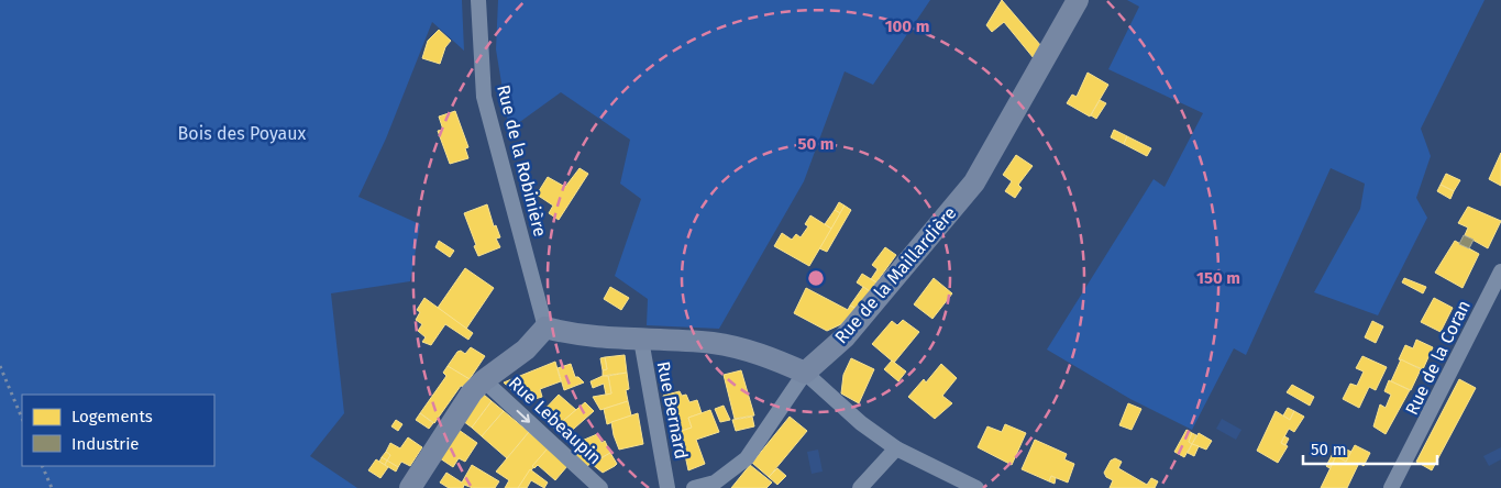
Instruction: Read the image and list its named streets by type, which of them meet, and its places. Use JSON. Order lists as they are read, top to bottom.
{
  "streets": {
    "street": [
      "Rue de la Robinière",
      "Rue de la Maillardière",
      "Rue de la Coran",
      "Rue Bernard",
      "Rue Lebeaupin"
    ]
  },
  "one_way": ["Rue Lebeaupin"],
  "parks": ["Bois des Poyaux"],
  "legend": ["Logements", "Industrie"],
  "scale_bar": "50 m",
  "rings": ["100 m", "50 m", "150 m"]
}
